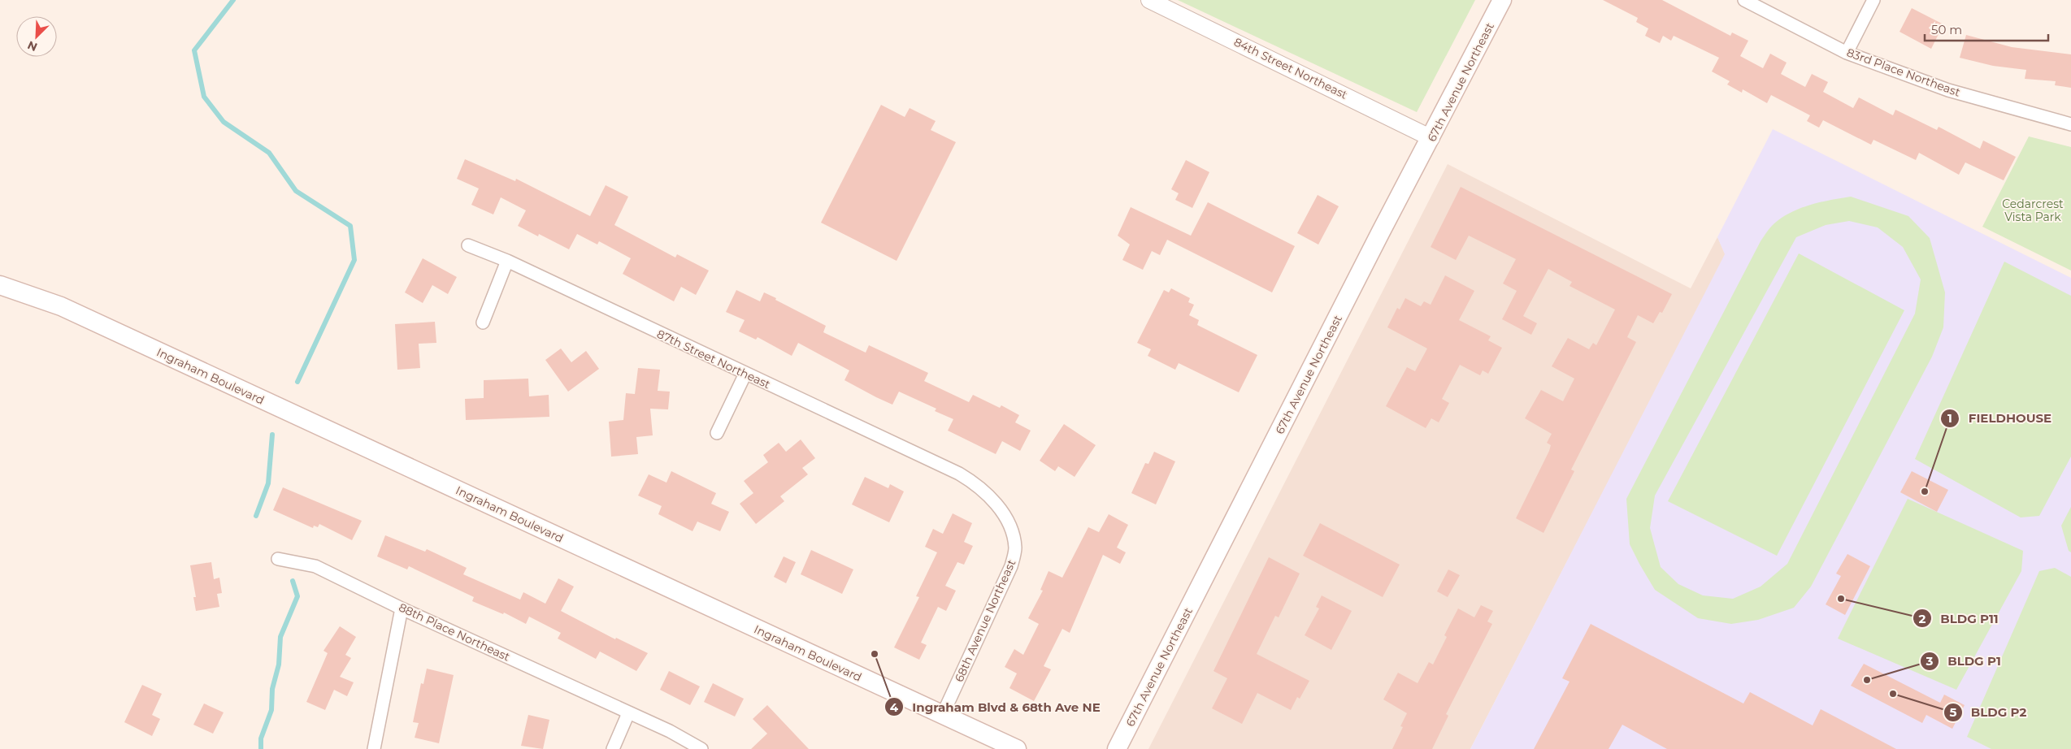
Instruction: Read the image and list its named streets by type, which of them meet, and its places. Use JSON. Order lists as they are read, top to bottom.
{
  "streets": {
    "main road": ["67th Avenue Northeast", "Ingraham Boulevard"],
    "street": [
      "84th Street Northeast",
      "83rd Place Northeast",
      "87th Street Northeast",
      "68th Avenue Northeast",
      "88th Place Northeast"
    ]
  },
  "crossings": [
    ["84th Street Northeast", "67th Avenue Northeast"],
    ["87th Street Northeast", "68th Avenue Northeast"],
    ["Ingraham Boulevard", "68th Avenue Northeast"]
  ],
  "parks": ["Cedarcrest Vista Park"],
  "places": [
    "FIELDHOUSE",
    "BLDG P11",
    "Ingraham Blvd & 68th Ave NE",
    "BLDG P1",
    "BLDG P2"
  ],
  "scale_bar": "50 m",
  "north": "bottom left"
}
